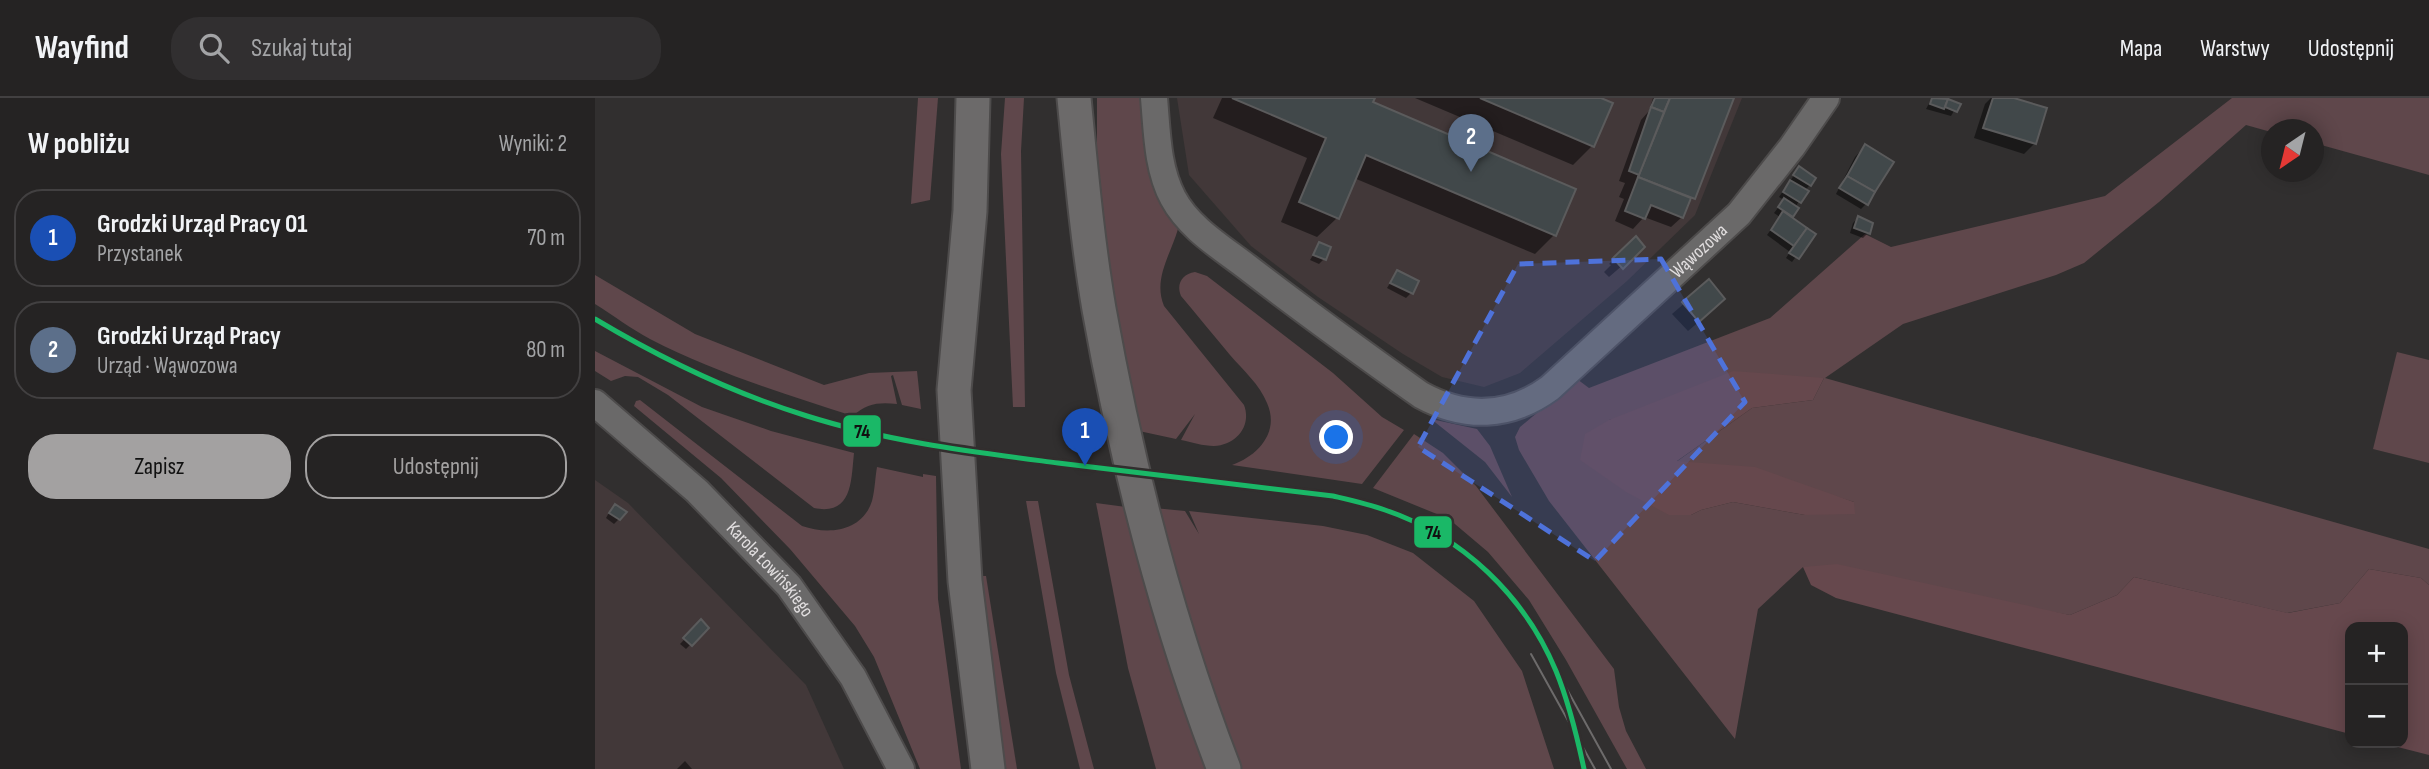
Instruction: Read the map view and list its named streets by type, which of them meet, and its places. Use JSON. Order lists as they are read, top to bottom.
{
  "streets": {
    "street": ["Wąwozowa", "Karola Łowińskiego"]
  },
  "lines": ["transit line 74"],
  "north": "bottom left",
  "page": {
    "header": "Wayfind",
    "search": "Szukaj tutaj",
    "nav": ["Mapa", "Warstwy", "Udostępnij"],
    "heading": ["W pobliżu", "Wyniki: 2"],
    "pins": ["2", "1"],
    "list": [
      {
        "mark": "1",
        "name": "Grodzki Urząd Pracy 01",
        "note": "Przystanek",
        "value": "70 m"
      },
      {
        "mark": "2",
        "name": "Grodzki Urząd Pracy",
        "note": "Urząd · Wąwozowa",
        "value": "80 m"
      }
    ],
    "buttons": ["Zapisz", "Udostępnij"],
    "map_buttons": ["+", "−"]
  }
}
